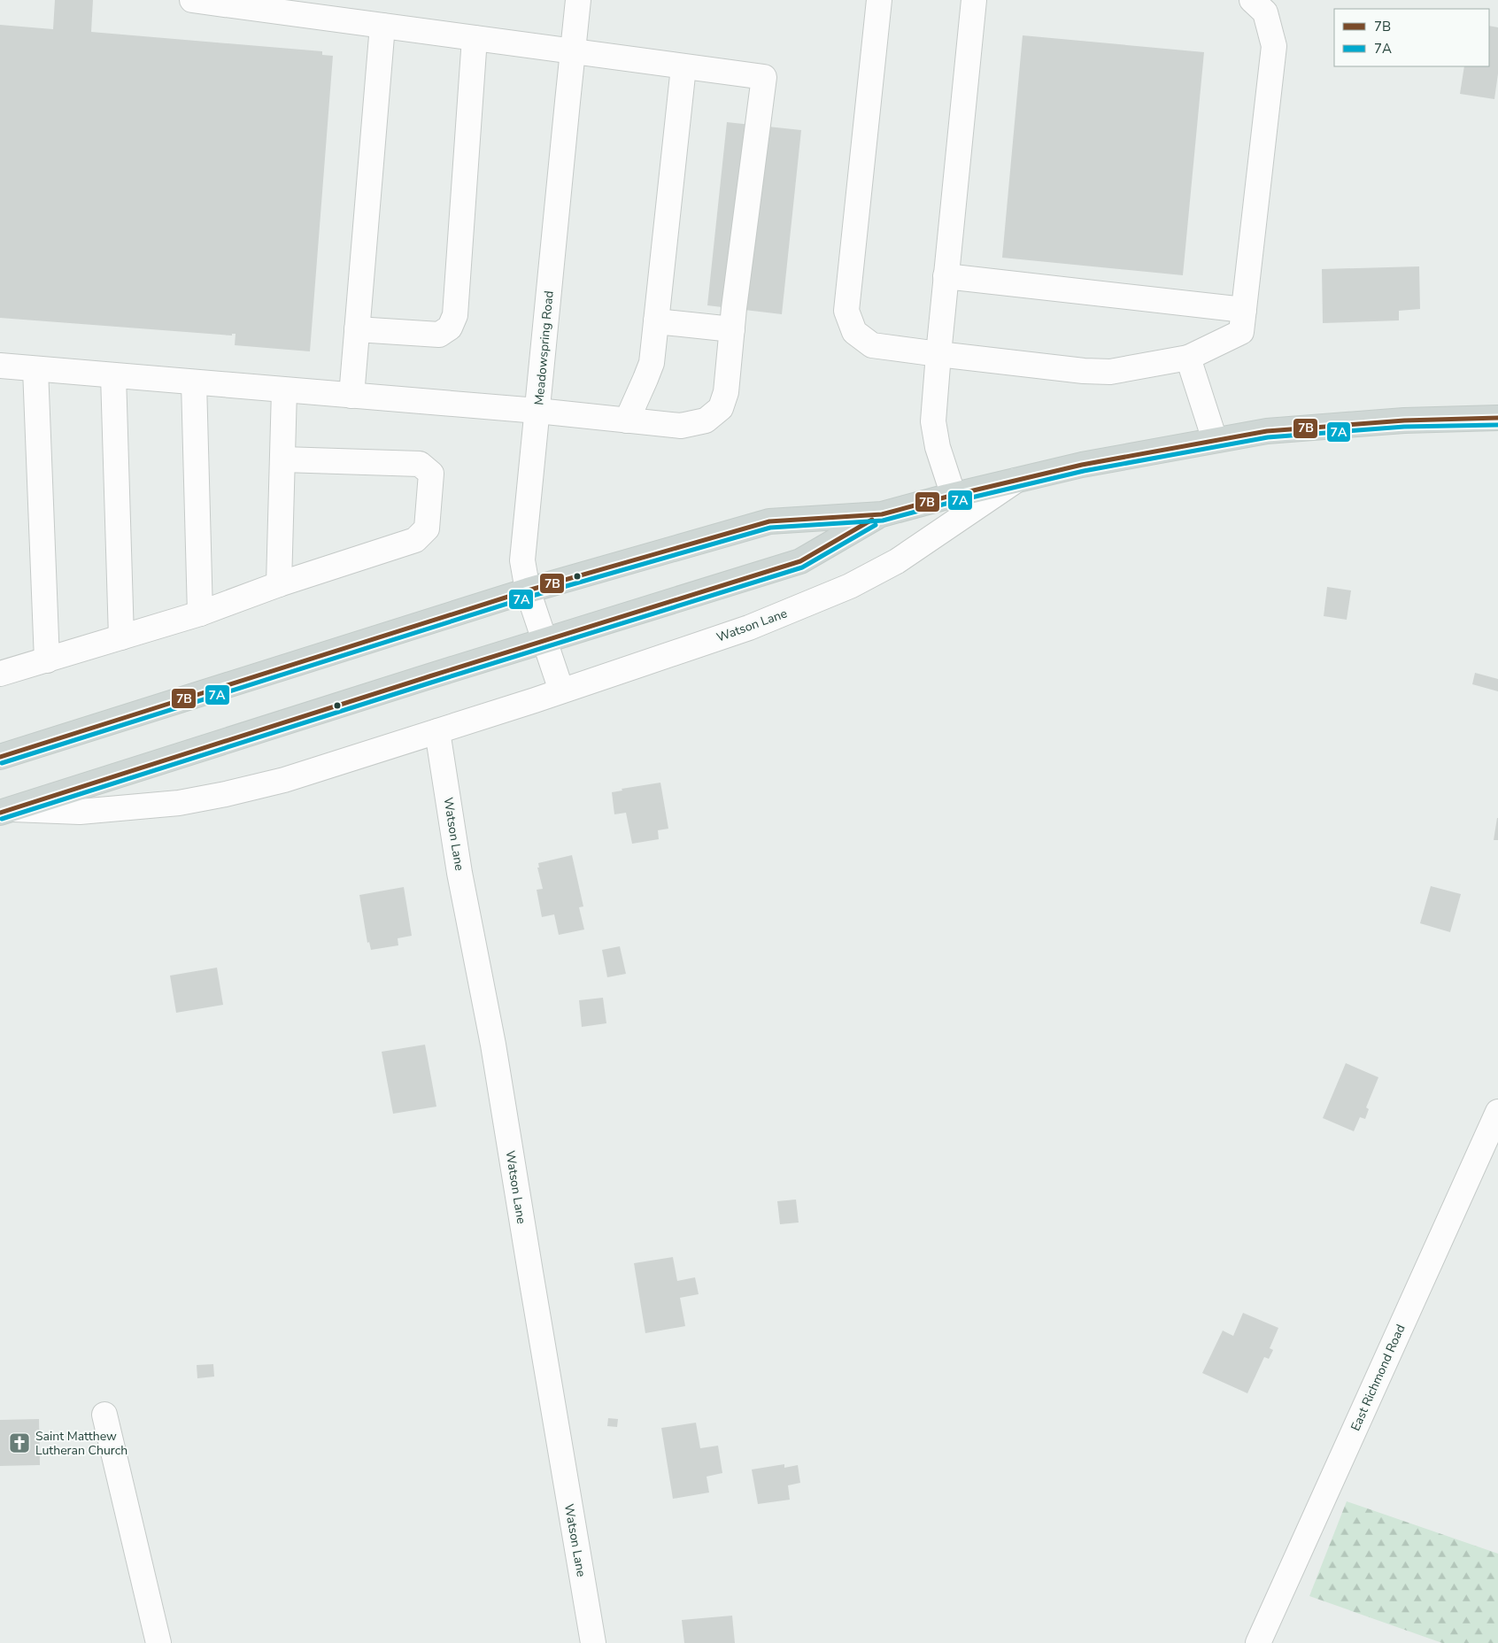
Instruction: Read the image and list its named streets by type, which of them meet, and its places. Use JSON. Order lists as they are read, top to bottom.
{
  "streets": {
    "street": ["Meadowspring Road", "Watson Lane", "East Richmond Road"]
  },
  "crossings": [
    ["Meadowspring Road", "Watson Lane"]
  ],
  "places": {
    "church": ["Saint Matthew Lutheran Church"]
  },
  "lines": ["transit line 7B", "transit line 7A"],
  "legend": ["7B", "7A"]
}
